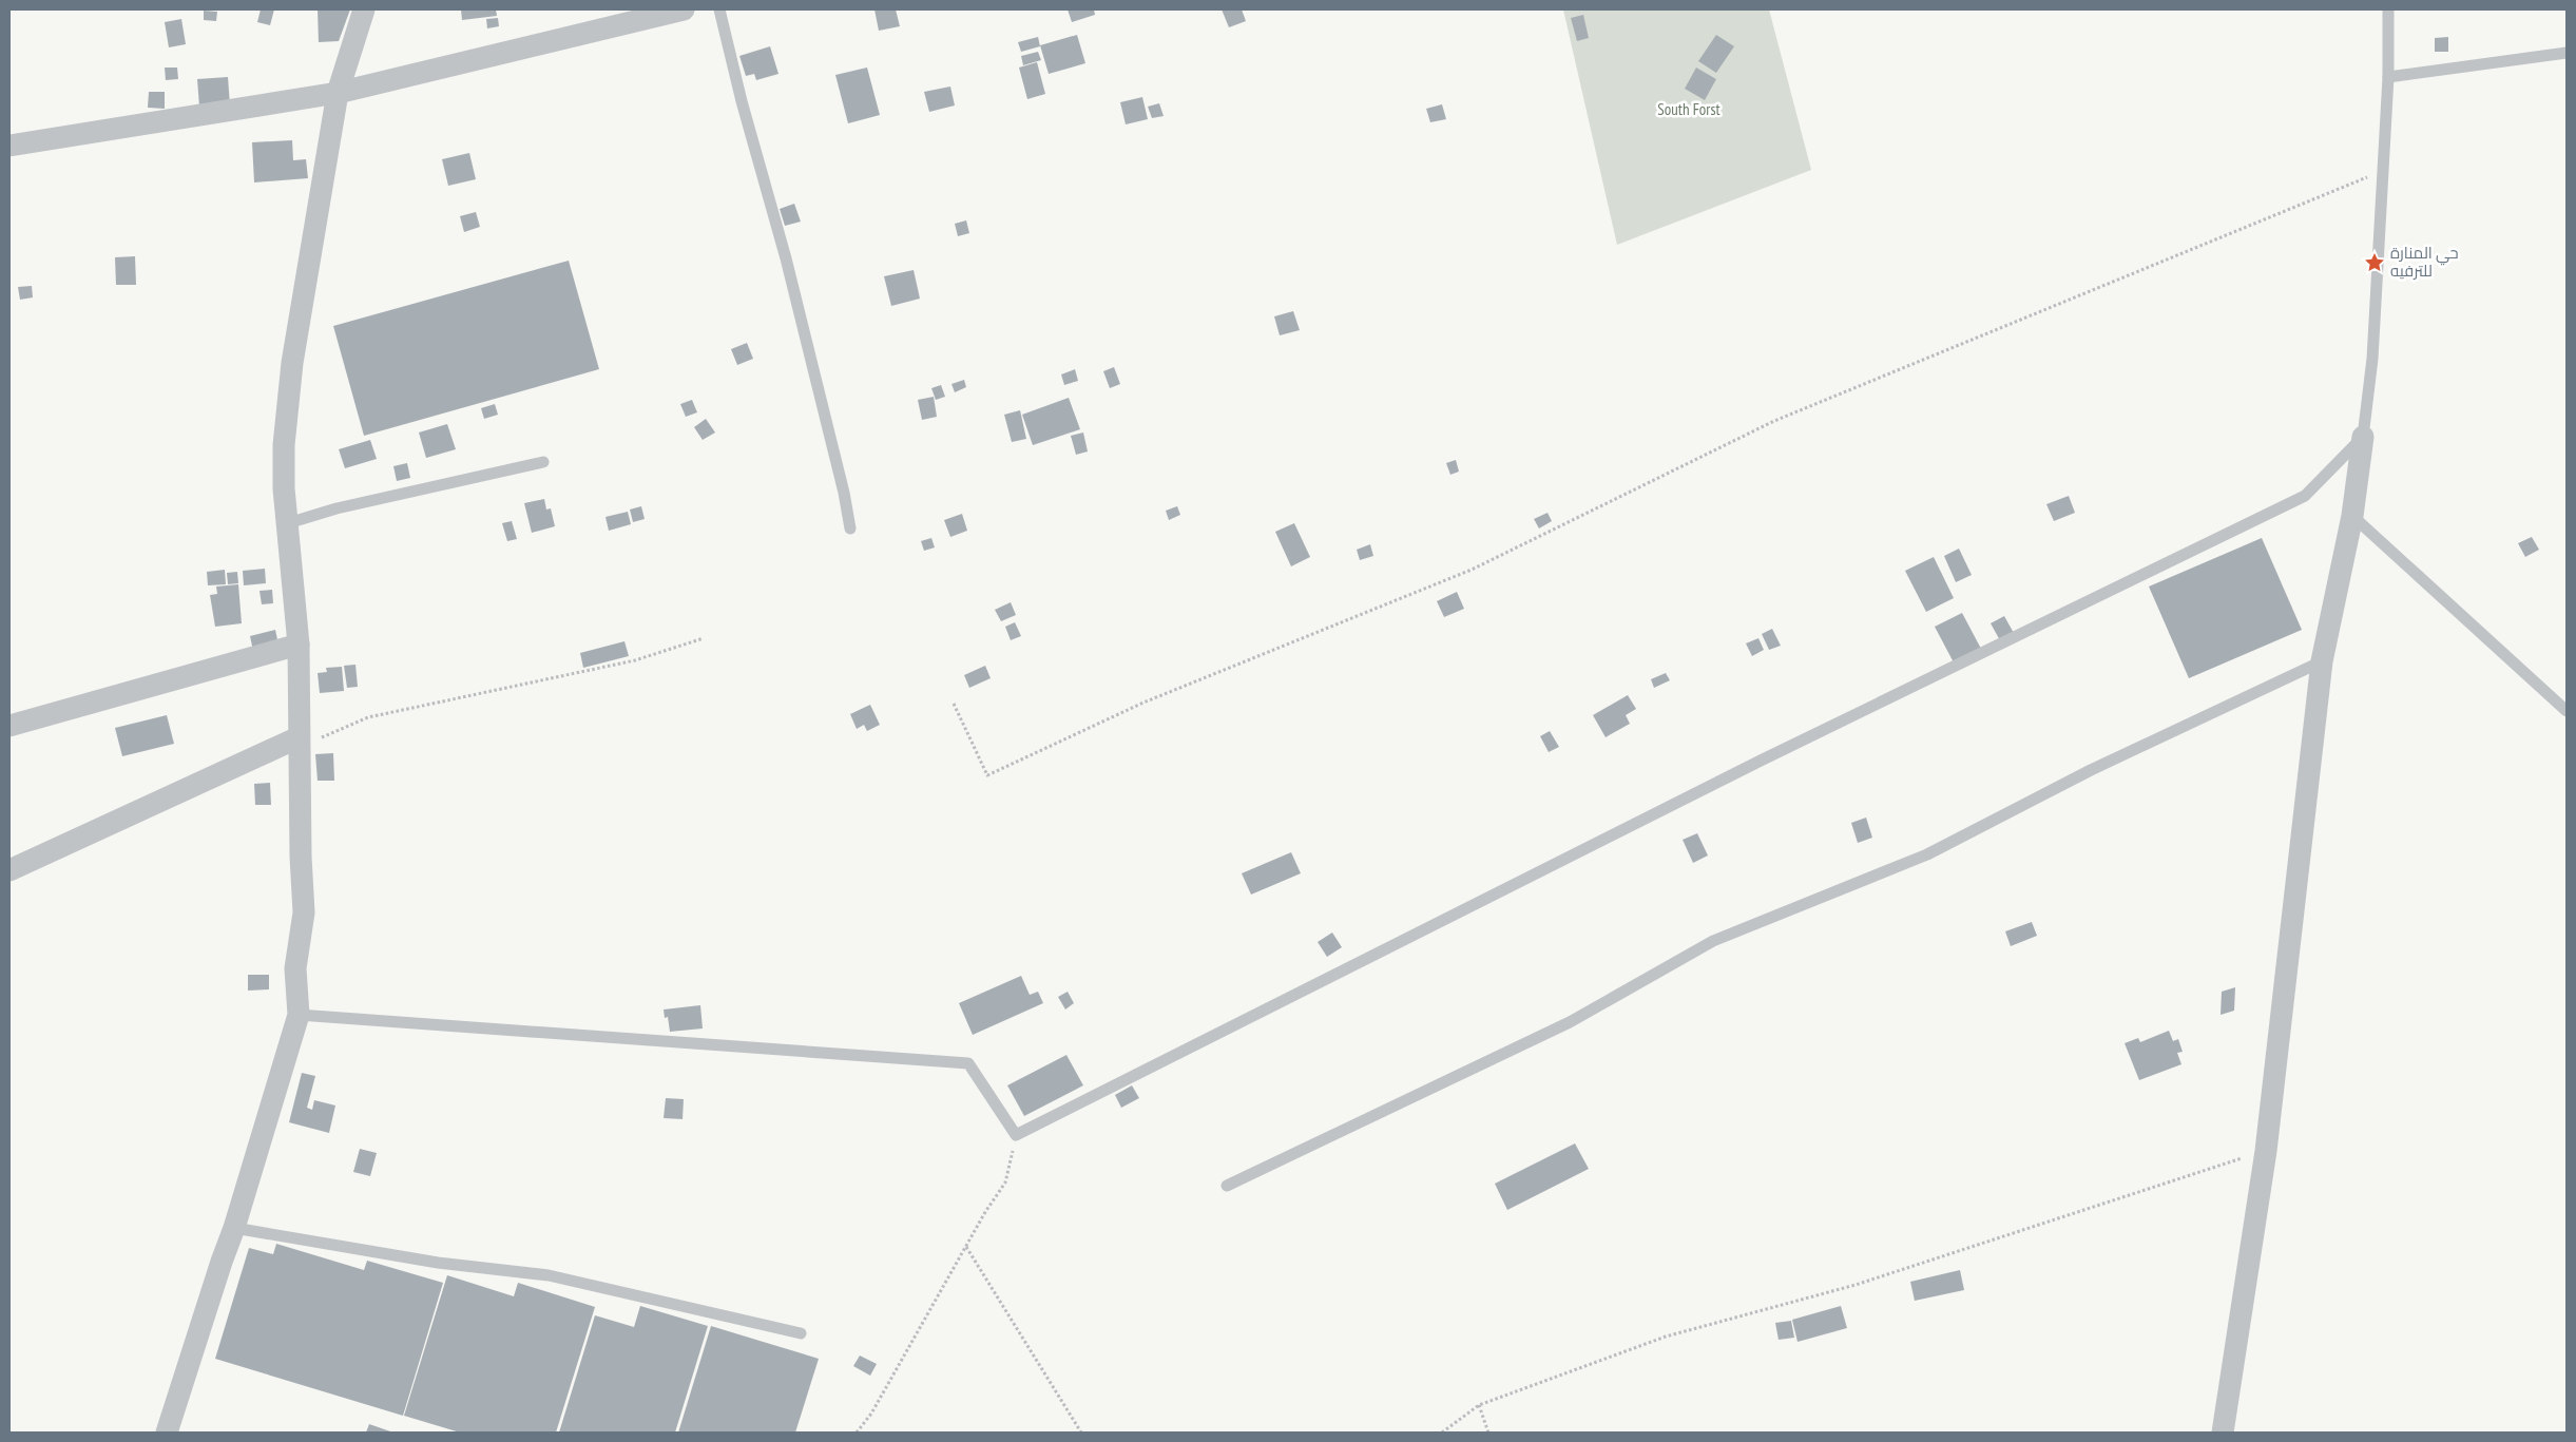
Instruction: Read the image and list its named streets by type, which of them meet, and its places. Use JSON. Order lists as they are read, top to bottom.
{
  "parks": ["South Forst"],
  "places": {
    "place": ["حي المنارة للترفيه"]
  }
}
